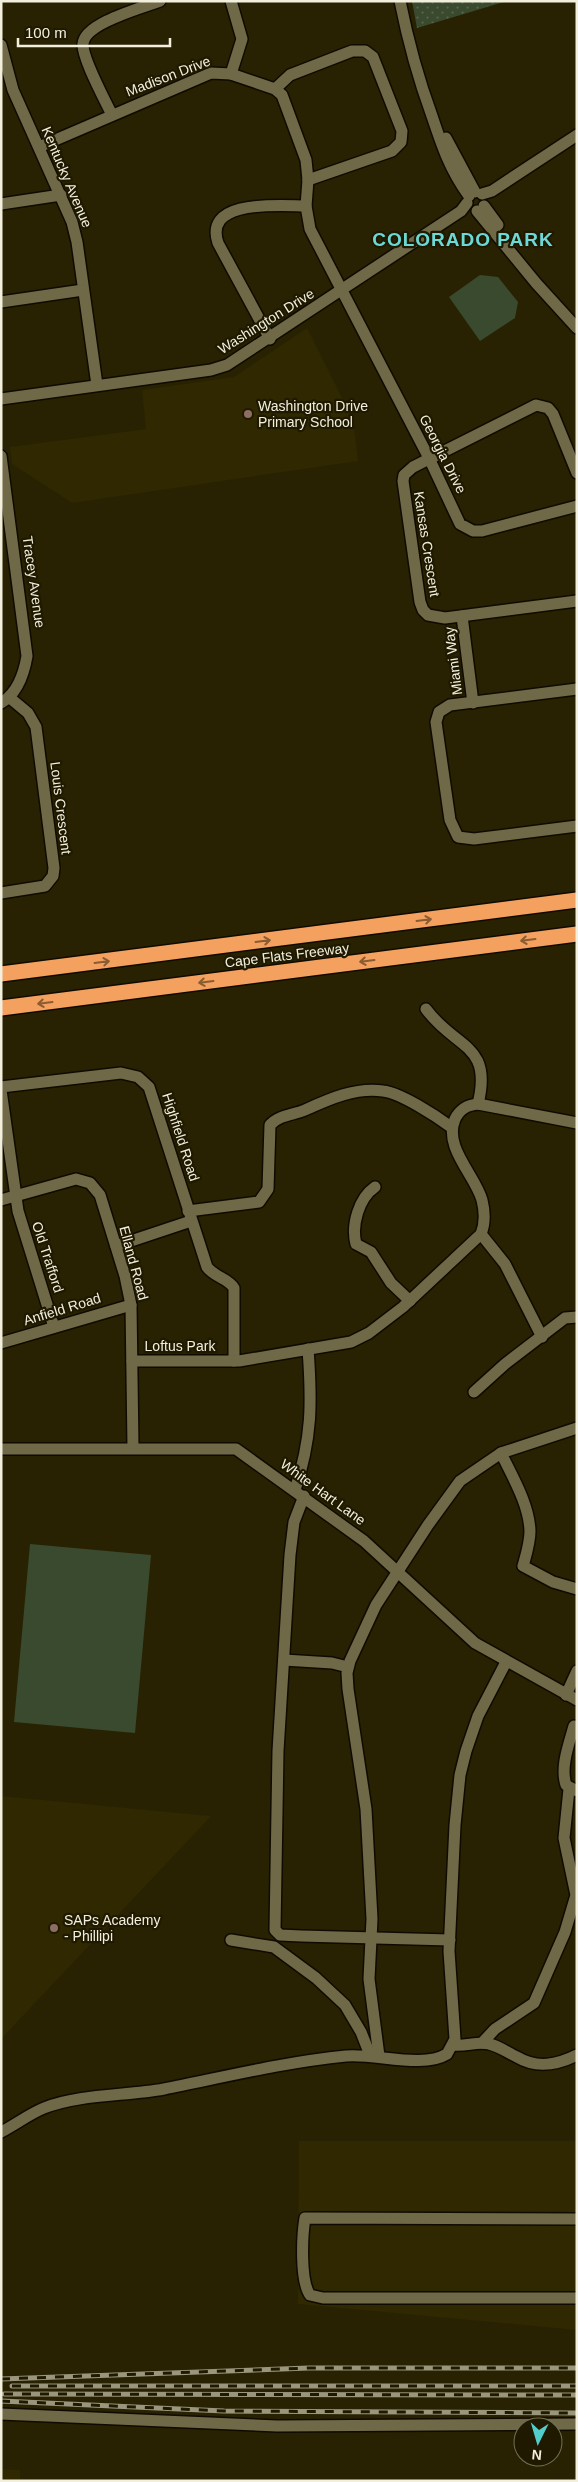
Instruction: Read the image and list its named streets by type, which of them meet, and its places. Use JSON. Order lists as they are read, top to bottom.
{
  "streets": {
    "highway": ["Cape Flats Freeway"],
    "street": [
      "Madison Drive",
      "Kentucky Avenue",
      "Washington Drive",
      "Georgia Drive",
      "Kansas Crescent",
      "Tracey Avenue",
      "Miami Way",
      "Louis Crescent",
      "Highfield Road",
      "Old Trafford",
      "Elland Road",
      "Anfield Road",
      "Loftus Park",
      "White Hart Lane"
    ]
  },
  "crossings": [
    ["Madison Drive", "Kentucky Avenue"],
    ["Kentucky Avenue", "Washington Drive"],
    ["Washington Drive", "Georgia Drive"],
    ["Georgia Drive", "Kansas Crescent"],
    ["Kansas Crescent", "Miami Way"],
    ["Tracey Avenue", "Louis Crescent"],
    ["Highfield Road", "Old Trafford"],
    ["Highfield Road", "Loftus Park"],
    ["Old Trafford", "Elland Road"],
    ["Old Trafford", "Anfield Road"],
    ["Elland Road", "Anfield Road"],
    ["Elland Road", "Loftus Park"],
    ["Elland Road", "White Hart Lane"]
  ],
  "districts": ["COLORADO PARK"],
  "places": ["Washington Drive Primary School", "SAPs Academy - Phillipi"],
  "scale_bar": "100 m",
  "north": "bottom"
}
